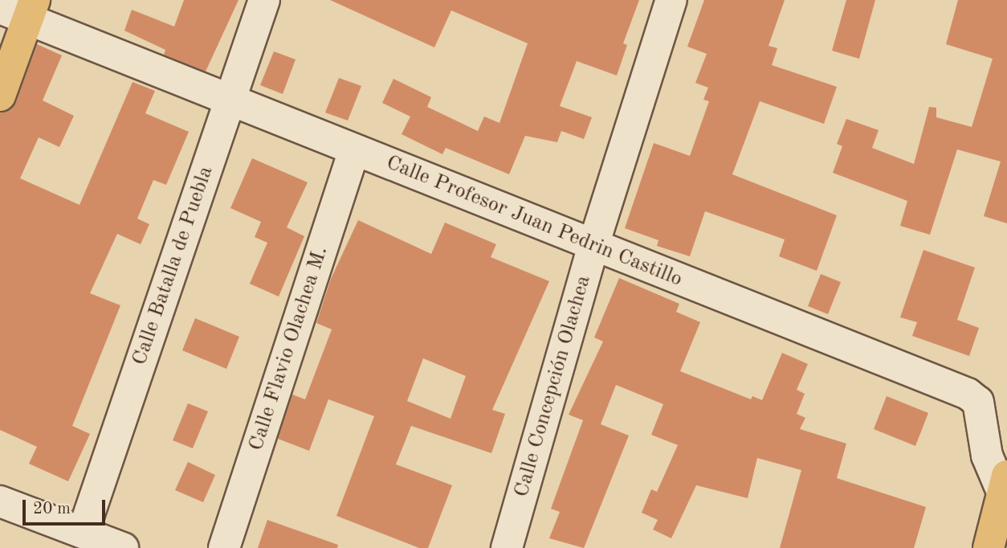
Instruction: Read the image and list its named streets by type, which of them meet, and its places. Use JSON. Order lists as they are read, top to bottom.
{
  "streets": {
    "street": [
      "Calle Profesor Juan Pedrin Castillo",
      "Calle Batalla de Puebla",
      "Calle Flavio Olachea M.",
      "Calle Concepción Olachea"
    ]
  },
  "crossings": [
    ["Calle Profesor Juan Pedrin Castillo", "Calle Batalla de Puebla"],
    ["Calle Profesor Juan Pedrin Castillo", "Calle Flavio Olachea M."],
    ["Calle Profesor Juan Pedrin Castillo", "Calle Concepción Olachea"]
  ],
  "scale_bar": "20 m"
}
